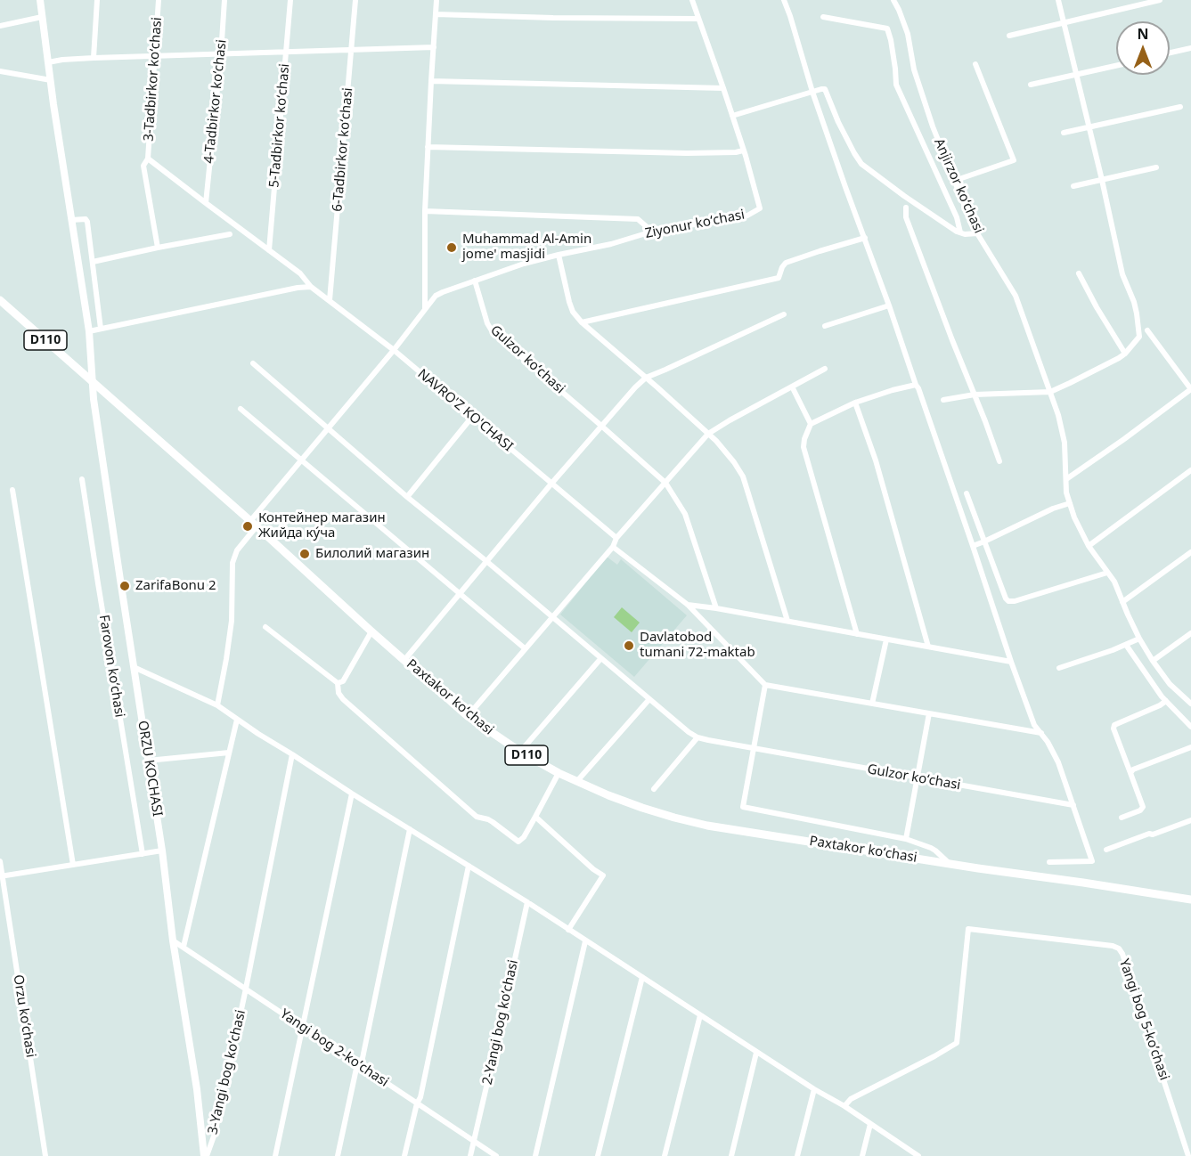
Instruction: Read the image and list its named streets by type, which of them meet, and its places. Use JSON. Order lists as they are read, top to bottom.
{
  "streets": {
    "main road": ["D110", "Paxtakor koʻchasi", "ORZU KOCHASI"],
    "street": [
      "3-Tadbirkor koʻchasi",
      "4-Tadbirkor koʻchasi",
      "5-Tadbirkor koʻchasi",
      "6-Tadbirkor koʻchasi",
      "Anjirzor koʻchasi",
      "Ziyonur koʻchasi",
      "Gulzor koʻchasi",
      "NAVRO'Z KO'CHASI",
      "Farovon koʻchasi",
      "Orzu koʻchasi",
      "Yangi bog 5-koʼchasi",
      "2-Yangi bog koʼchasi",
      "Yangi bog 2-koʼchasi",
      "3-Yangi bog koʼchasi"
    ]
  },
  "crossings": [
    ["3-Tadbirkor koʻchasi", "NAVRO'Z KO'CHASI"],
    ["4-Tadbirkor koʻchasi", "NAVRO'Z KO'CHASI"],
    ["5-Tadbirkor koʻchasi", "NAVRO'Z KO'CHASI"],
    ["6-Tadbirkor koʻchasi", "NAVRO'Z KO'CHASI"],
    ["Ziyonur koʻchasi", "Gulzor koʻchasi"],
    ["Ziyonur koʻchasi", "NAVRO'Z KO'CHASI"],
    ["Ziyonur koʻchasi", "Paxtakor koʻchasi"],
    ["D110", "Paxtakor koʻchasi"],
    ["D110", "ORZU KOCHASI"],
    ["Paxtakor koʻchasi", "ORZU KOCHASI"],
    ["ORZU KOCHASI", "Yangi bog 2-koʼchasi"],
    ["ORZU KOCHASI", "3-Yangi bog koʼchasi"],
    ["2-Yangi bog koʼchasi", "Yangi bog 2-koʼchasi"],
    ["Yangi bog 2-koʼchasi", "3-Yangi bog koʼchasi"]
  ],
  "places": [
    "Muhammad Al-Amin jome' masjidi",
    "Контейнер магазин Жийда ку́ча",
    "Билолий магазин",
    "ZarifaBonu 2",
    "Davlatobod tumani 72-maktab"
  ],
  "north": "top"
}
